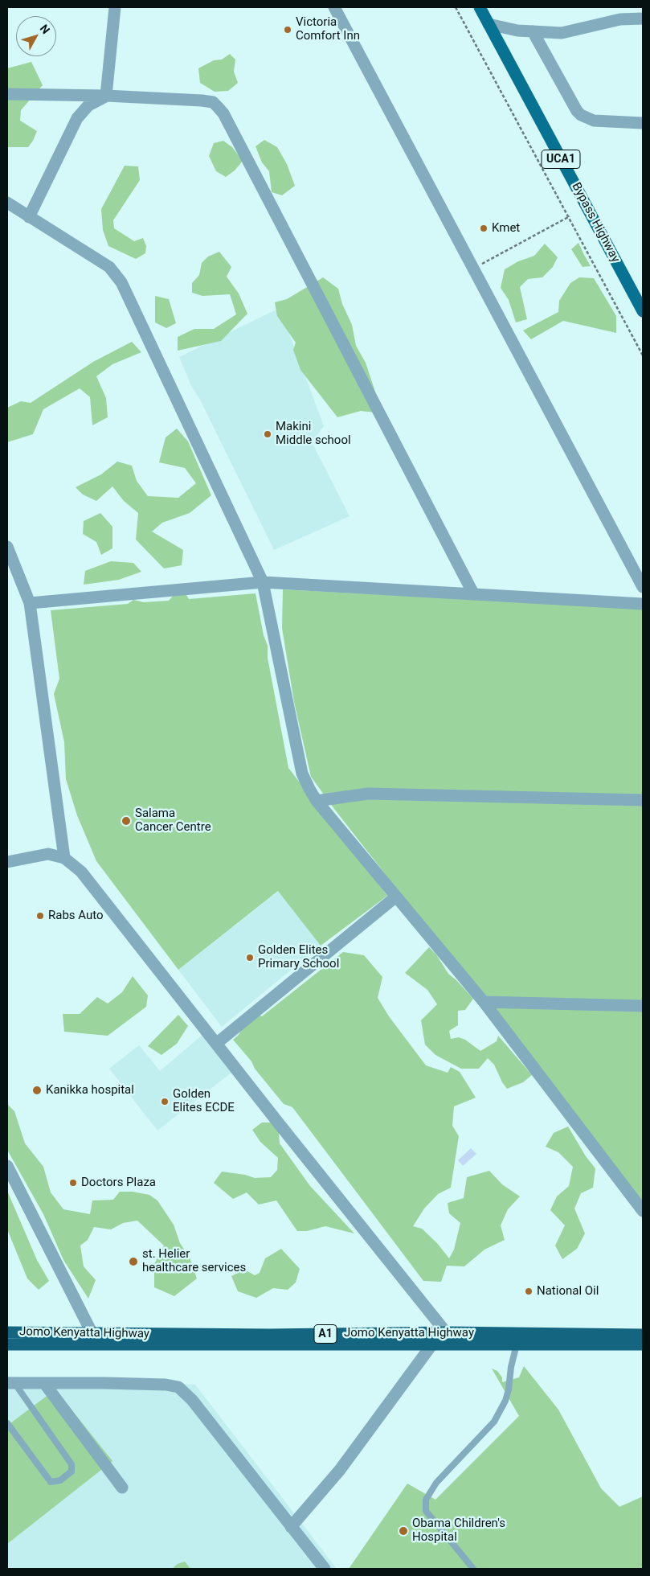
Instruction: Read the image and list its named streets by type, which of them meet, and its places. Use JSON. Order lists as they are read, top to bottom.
{
  "streets": {
    "highway": ["Jomo Kenyatta Highway", "A1"],
    "main road": ["UCA1", "Bypass Highway"]
  },
  "places": [
    "Victoria Comfort Inn",
    "Kmet",
    "Makini Middle school",
    "Salama Cancer Centre",
    "Rabs Auto",
    "Golden Elites Primary School",
    "Kanikka hospital",
    "Golden Elites ECDE",
    "Doctors Plaza",
    "st. Helier healthcare services",
    "National Oil",
    "Obama Children's Hospital"
  ],
  "north": "top right"
}
